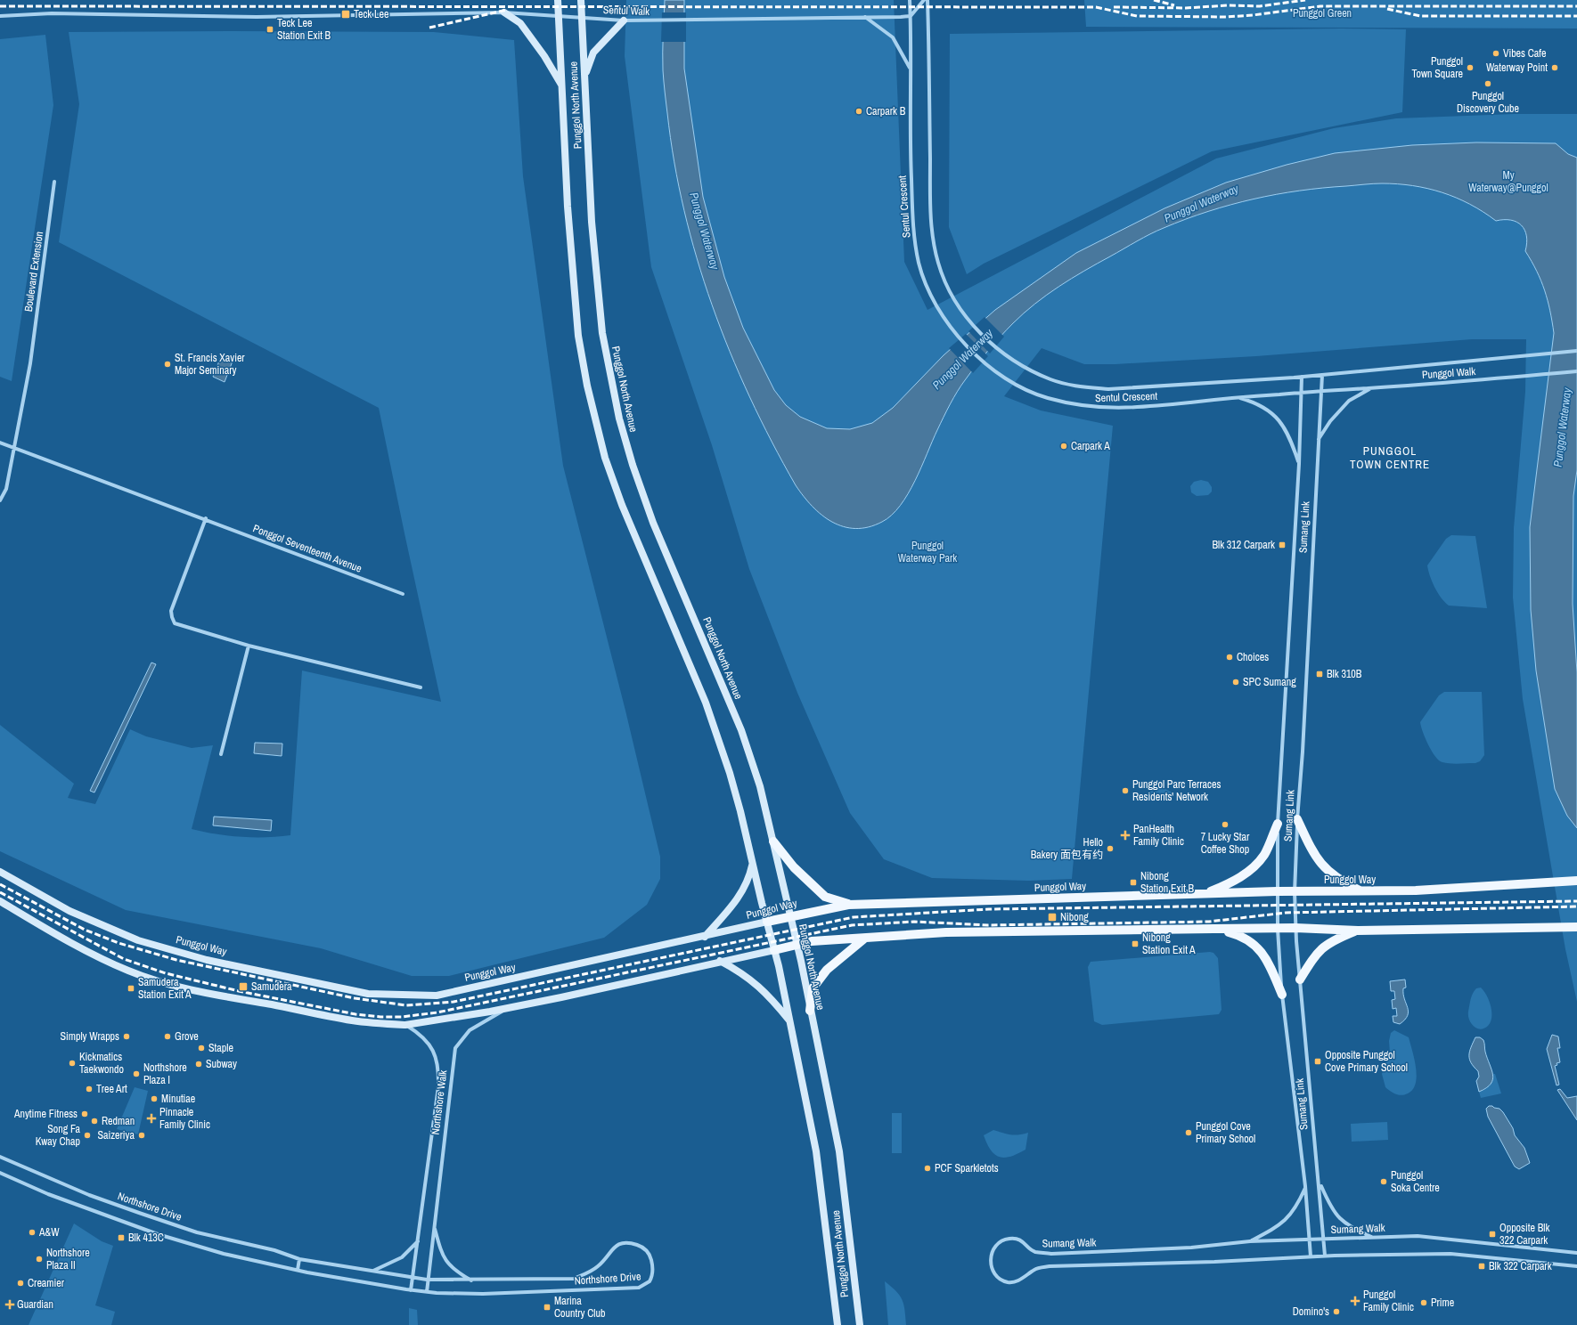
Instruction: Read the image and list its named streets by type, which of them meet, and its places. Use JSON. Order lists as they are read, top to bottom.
{
  "streets": {
    "main road": ["Punggol North Avenue", "Punggol Way"],
    "street": [
      "Sentul Walk",
      "Sentul Crescent",
      "Boulevard Extension",
      "Punggol Walk",
      "Sumang Link",
      "Ponggol Seventeenth Avenue",
      "Northshore Walk",
      "Northshore Drive",
      "Sumang Walk"
    ]
  },
  "crossings": [
    ["Sentul Walk", "Punggol North Avenue"],
    ["Sentul Walk", "Sentul Crescent"],
    ["Punggol North Avenue", "Punggol Way"],
    ["Sentul Crescent", "Punggol Walk"],
    ["Sentul Crescent", "Sumang Link"],
    ["Boulevard Extension", "Ponggol Seventeenth Avenue"],
    ["Punggol Walk", "Sumang Link"],
    ["Sumang Link", "Punggol Way"],
    ["Sumang Link", "Sumang Walk"],
    ["Northshore Walk", "Northshore Drive"]
  ],
  "districts": ["PUNGGOL TOWN CENTRE"],
  "water": ["Punggol Waterway"],
  "parks": ["Punggol Green", "My Waterway@Punggol", "Punggol Waterway Park"],
  "places": {
    "transit": [
      "Teck Lee",
      "Teck Lee Station Exit B",
      "Blk 312 Carpark",
      "Blk 310B",
      "Nibong Station Exit B",
      "Nibong",
      "Nibong Station Exit A",
      "Samudera",
      "Samudera Station Exit A",
      "Opposite Punggol Cove Primary School",
      "Opposite Blk 322 Carpark",
      "Blk 413C",
      "Blk 322 Carpark",
      "Marina Country Club"
    ],
    "other": [
      "Vibes Cafe",
      "Punggol Town Square",
      "Waterway Point",
      "Punggol Discovery Cube",
      "Carpark B",
      "St. Francis Xavier Major Seminary",
      "Carpark A",
      "Choices",
      "SPC Sumang",
      "Punggol Parc Terraces Residents' Network",
      "7 Lucky Star Coffee Shop",
      "Hello Bakery 面包有约",
      "Simply Wrapps",
      "Grove",
      "Staple",
      "Kickmatics Taekwondo",
      "Subway",
      "Northshore Plaza I",
      "Tree Art",
      "Minutiae",
      "Anytime Fitness",
      "Redman",
      "Punggol Cove Primary School",
      "Song Fa Kway Chap",
      "Saizeriya",
      "PCF Sparkletots",
      "Punggol Soka Centre",
      "A&W",
      "Northshore Plaza II",
      "Creamier",
      "Prime",
      "Domino's"
    ],
    "health": [
      "PanHealth Family Clinic",
      "Pinnacle Family Clinic",
      "Punggol Family Clinic",
      "Guardian"
    ]
  }
}
